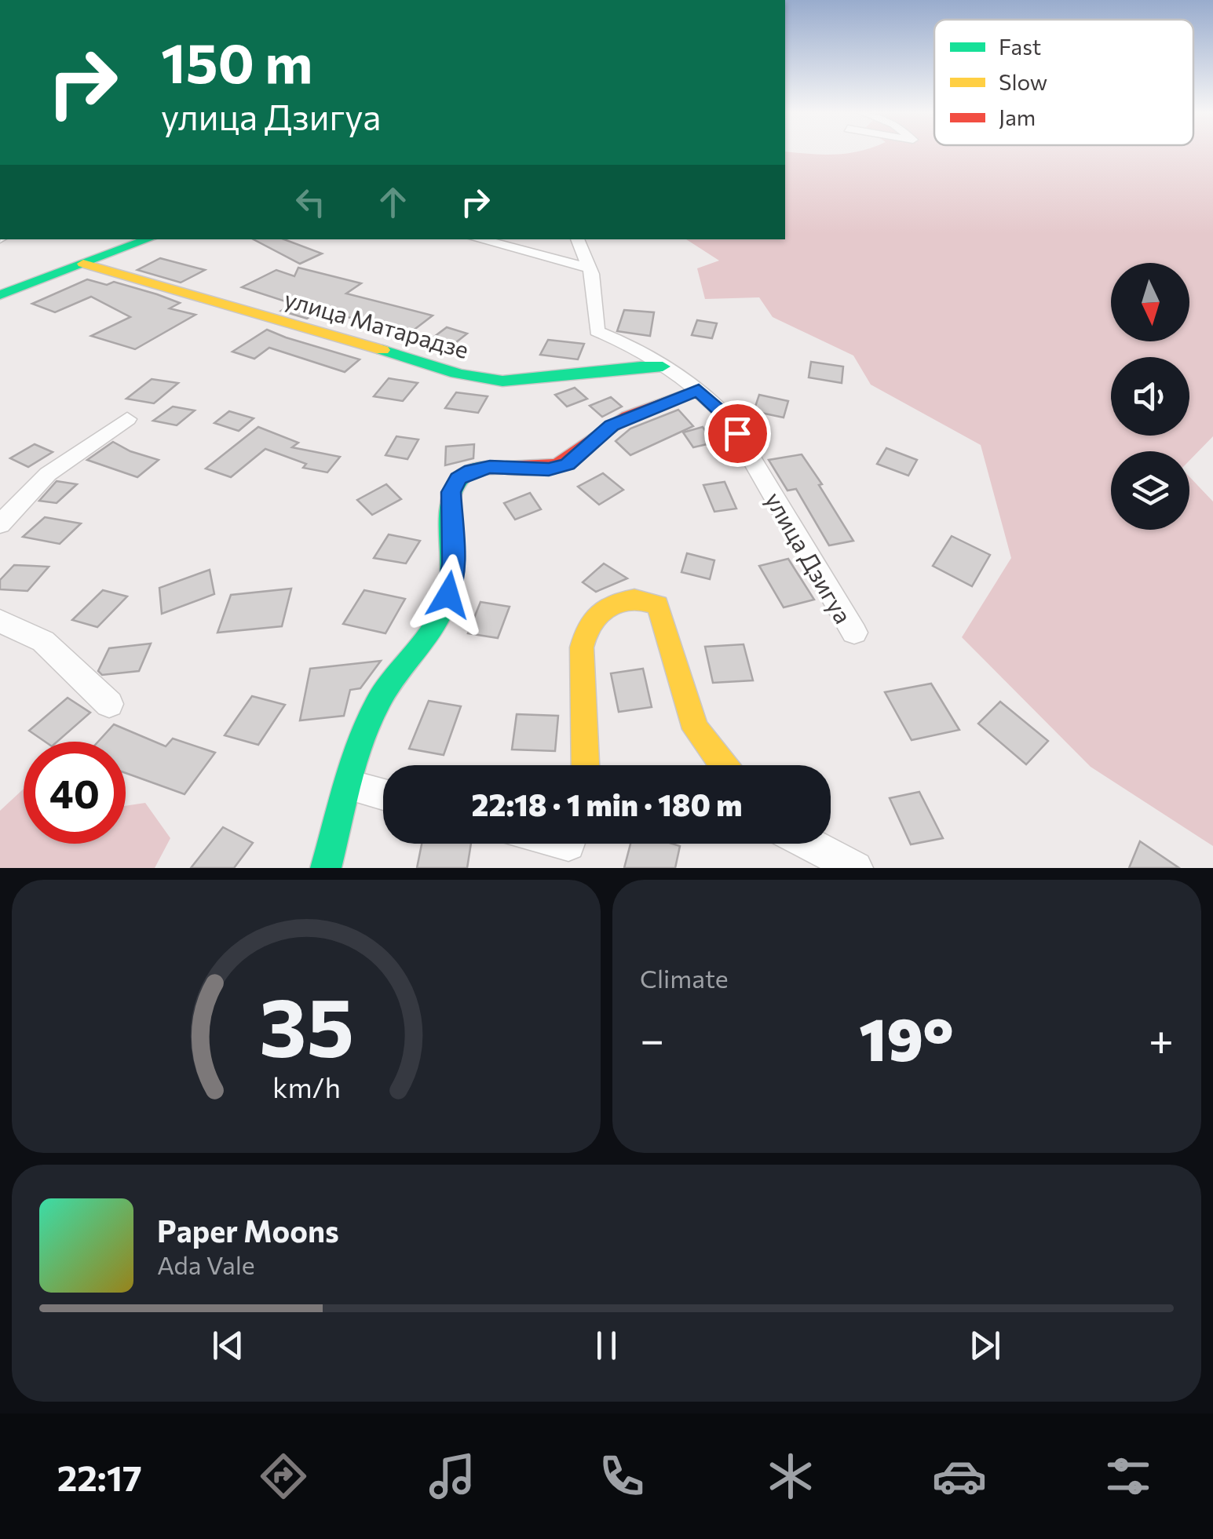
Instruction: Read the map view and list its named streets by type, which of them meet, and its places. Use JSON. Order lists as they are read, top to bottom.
{
  "streets": {
    "street": ["улица Матарадзе", "улица Дзигуа"]
  },
  "crossings": [
    ["улица Матарадзе", "улица Дзигуа"]
  ],
  "legend": ["Fast", "Slow", "Jam"],
  "north": "bottom",
  "page": {
    "turn": ["150 m", "улица Дзигуа"],
    "limit": "40",
    "trip": "22:18 · 1 min · 180 m",
    "tile": "Climate",
    "heat": ["−", "19°", "+"],
    "song": ["Paper Moons", "Ada Vale"],
    "tabs": "22:17",
    "gauge": ["35", "km/h"]
  }
}
